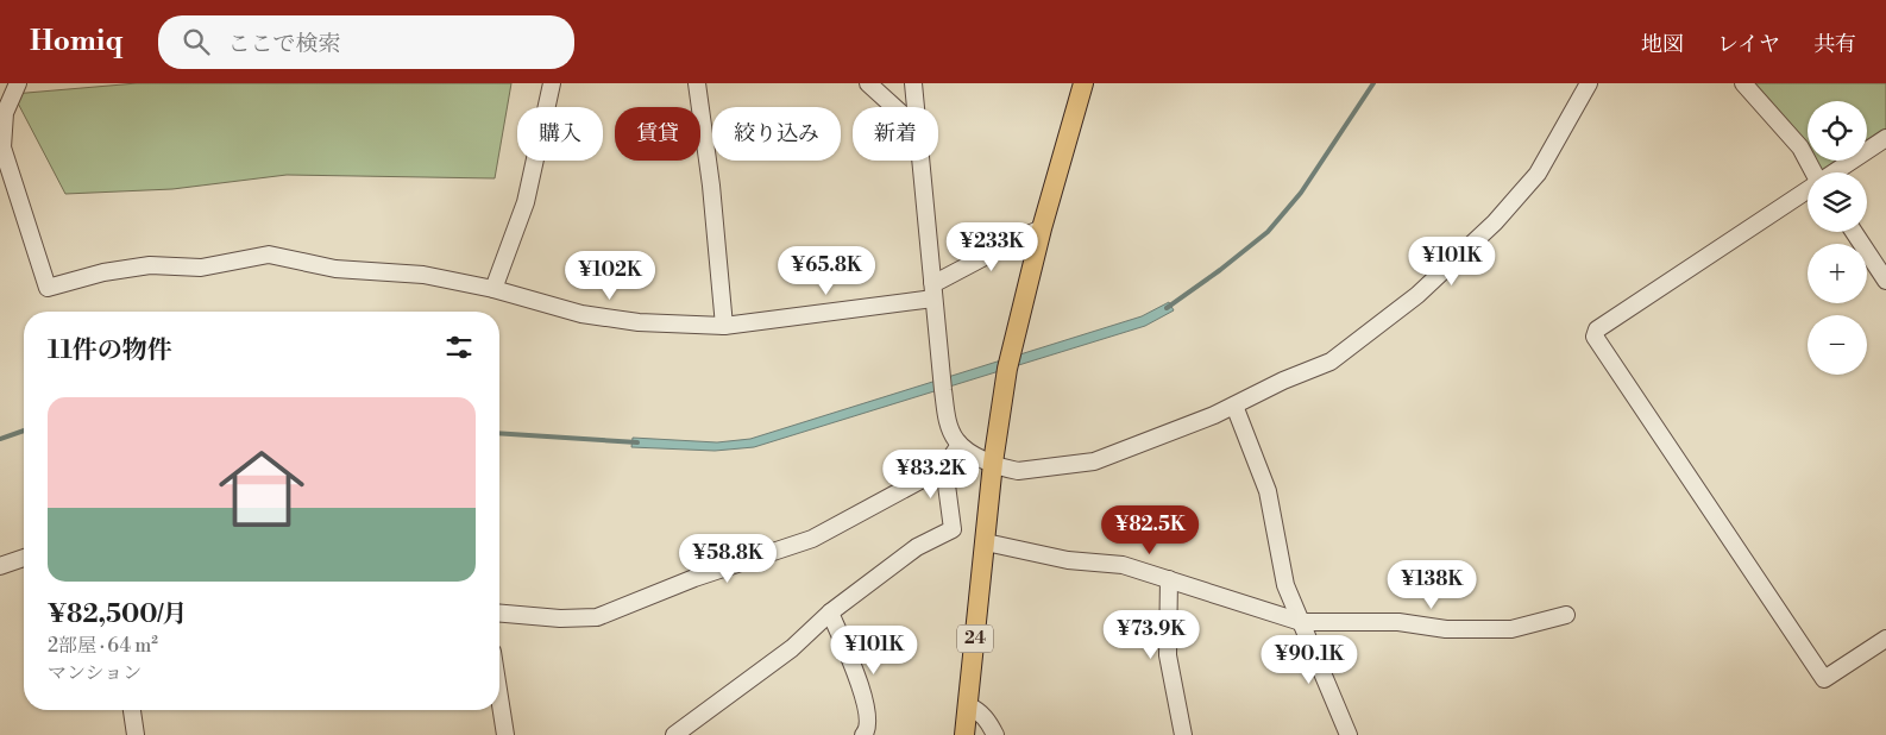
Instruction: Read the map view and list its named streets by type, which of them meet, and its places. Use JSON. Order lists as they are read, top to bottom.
{
  "streets": {
    "main road": ["24"]
  },
  "page": {
    "header": "Homiq",
    "search": "ここで検索",
    "nav": ["地図", "レイヤ", "共有"],
    "map_buttons": ["+", "−"],
    "chip": [
      "購入",
      "賃貸",
      "絞り込み",
      "新着"
    ],
    "price": [
      "¥233K",
      "¥101K",
      "¥65.8K",
      "¥102K",
      "¥83.2K",
      "¥82.5K",
      "¥58.8K",
      "¥138K",
      "¥73.9K",
      "¥101K",
      "¥90.1K"
    ],
    "heading": "11件の物件",
    "list": [
      {
        "name": "¥82,500/月",
        "note": "2部屋 · 64 m² · マンション"
      }
    ]
  }
}
